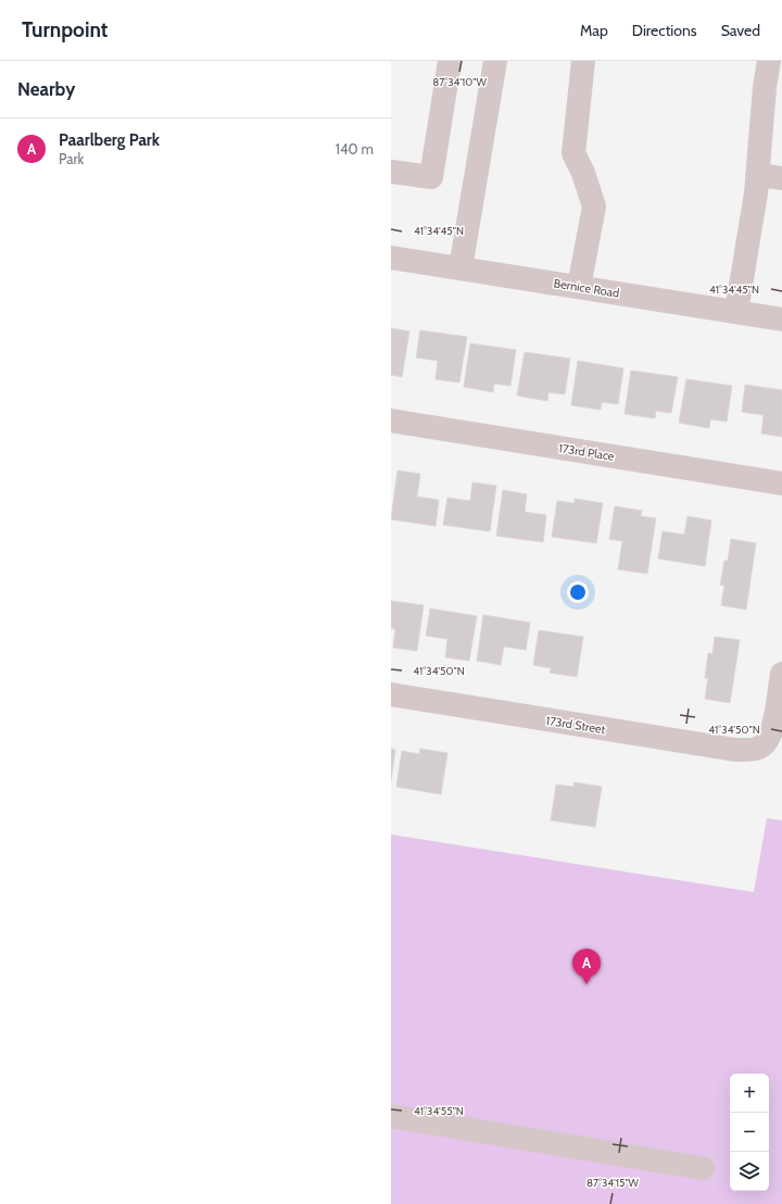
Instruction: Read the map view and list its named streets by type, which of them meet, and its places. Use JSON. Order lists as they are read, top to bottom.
{
  "streets": {
    "street": ["Bernice Road", "173rd Place", "173rd Street"]
  },
  "page": {
    "header": "Turnpoint",
    "nav": ["Map", "Directions", "Saved"],
    "heading": "Nearby",
    "list": [
      {
        "mark": "A",
        "name": "Paarlberg Park",
        "note": "Park",
        "value": "140 m"
      }
    ],
    "pins": "A",
    "map_buttons": ["+", "−"]
  },
  "coordinates": [
    "87°34'10\"W",
    "41°34'45\"N",
    "41°34'50\"N",
    "41°34'55\"N",
    "87°34'15\"W"
  ]
}
